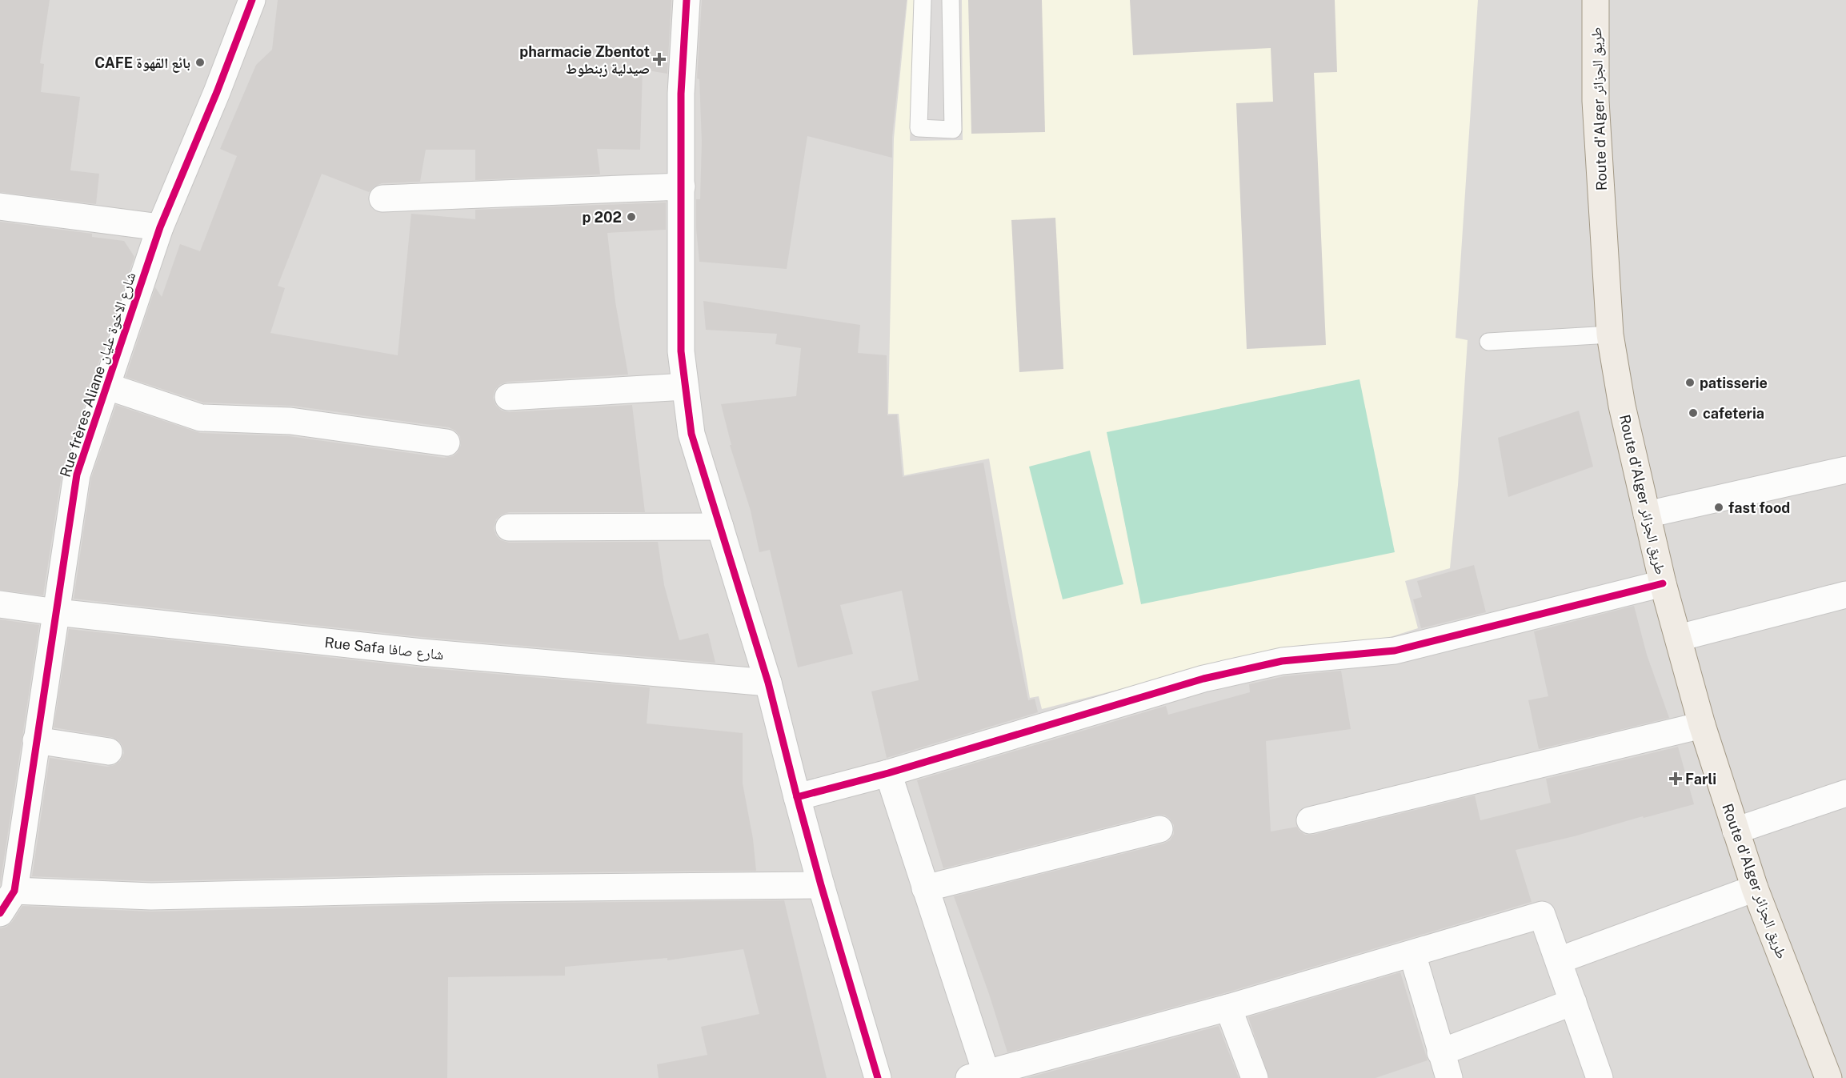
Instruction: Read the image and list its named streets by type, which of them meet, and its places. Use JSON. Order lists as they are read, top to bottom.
{
  "streets": {
    "main road": ["Route d'Alger طريق الجزائر"],
    "street": ["Rue frères Aliane شارع الاخوة عليان", "Rue Safa شارع صافا"]
  },
  "crossings": [
    ["Rue frères Aliane شارع الاخوة عليان", "Rue Safa شارع صافا"]
  ],
  "places": {
    "health": ["pharmacie Zbentot صيدلية زبنطوط", "Farli"],
    "other": [
      "CAFE بائع القهوة",
      "p 202",
      "patisserie",
      "cafeteria",
      "fast food"
    ]
  }
}
